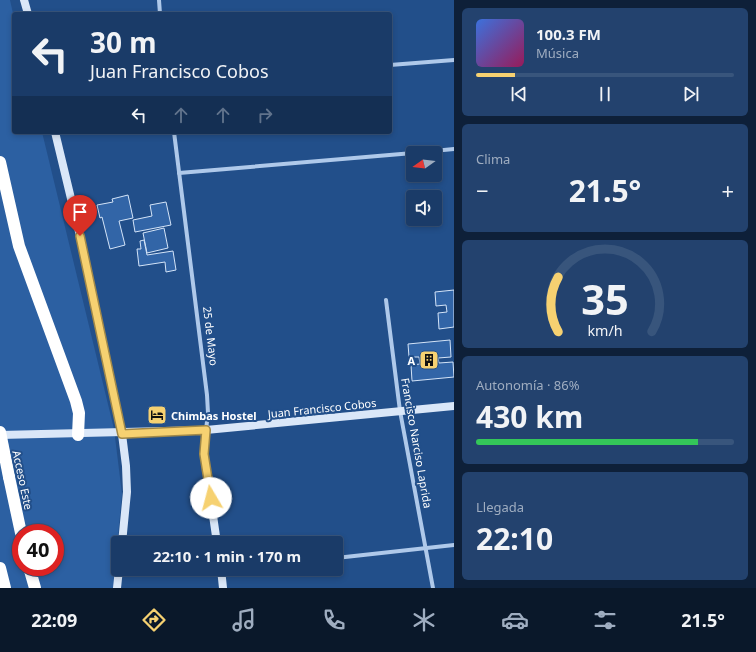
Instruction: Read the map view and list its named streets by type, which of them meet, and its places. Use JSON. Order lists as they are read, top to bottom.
{
  "streets": {
    "highway": ["Acceso Este"],
    "street": ["25 de Mayo", "Juan Francisco Cobos", "Francisco Narciso Laprida"]
  },
  "crossings": [
    ["25 de Mayo", "Juan Francisco Cobos"],
    ["Juan Francisco Cobos", "Francisco Narciso Laprida"]
  ],
  "places": {
    "building": ["A"],
    "hotel": ["Chimbas Hostel"]
  },
  "north": "left",
  "page": {
    "turn": ["30 m", "Juan Francisco Cobos"],
    "song": ["100.3 FM", "Música"],
    "tile": [
      "Clima",
      ["Autonomía · 86%", "430 km"],
      ["Llegada", "22:10"]
    ],
    "heat": ["−", "21.5°", "+"],
    "limit": "40",
    "trip": "22:10 · 1 min · 170 m",
    "tabs": ["22:09", "21.5°"],
    "gauge": ["35", "km/h"]
  }
}
